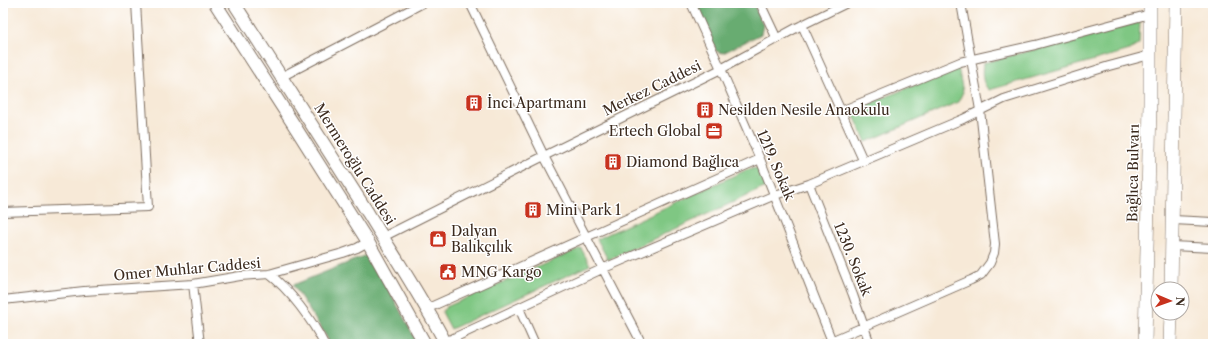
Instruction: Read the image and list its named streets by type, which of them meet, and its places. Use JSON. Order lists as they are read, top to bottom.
{
  "streets": {
    "main road": ["Mermeroğlu Caddesi", "Bağlıca Bulvarı"],
    "street": [
      "Merkez Caddesi",
      "1219. Sokak",
      "1230. Sokak",
      "Omer Muhlar Caddesi"
    ]
  },
  "crossings": [
    ["Merkez Caddesi", "Mermeroğlu Caddesi"],
    ["Merkez Caddesi", "1219. Sokak"]
  ],
  "places": {
    "building": [
      "İnci Apartmanı",
      "Nesilden Nesile Anaokulu",
      "Diamond Bağlıca",
      "Mini Park 1"
    ],
    "office": ["Ertech Global"],
    "shop": ["Dalyan Balıkçılık"],
    "public building": ["MNG Kargo"]
  },
  "north": "right"
}
